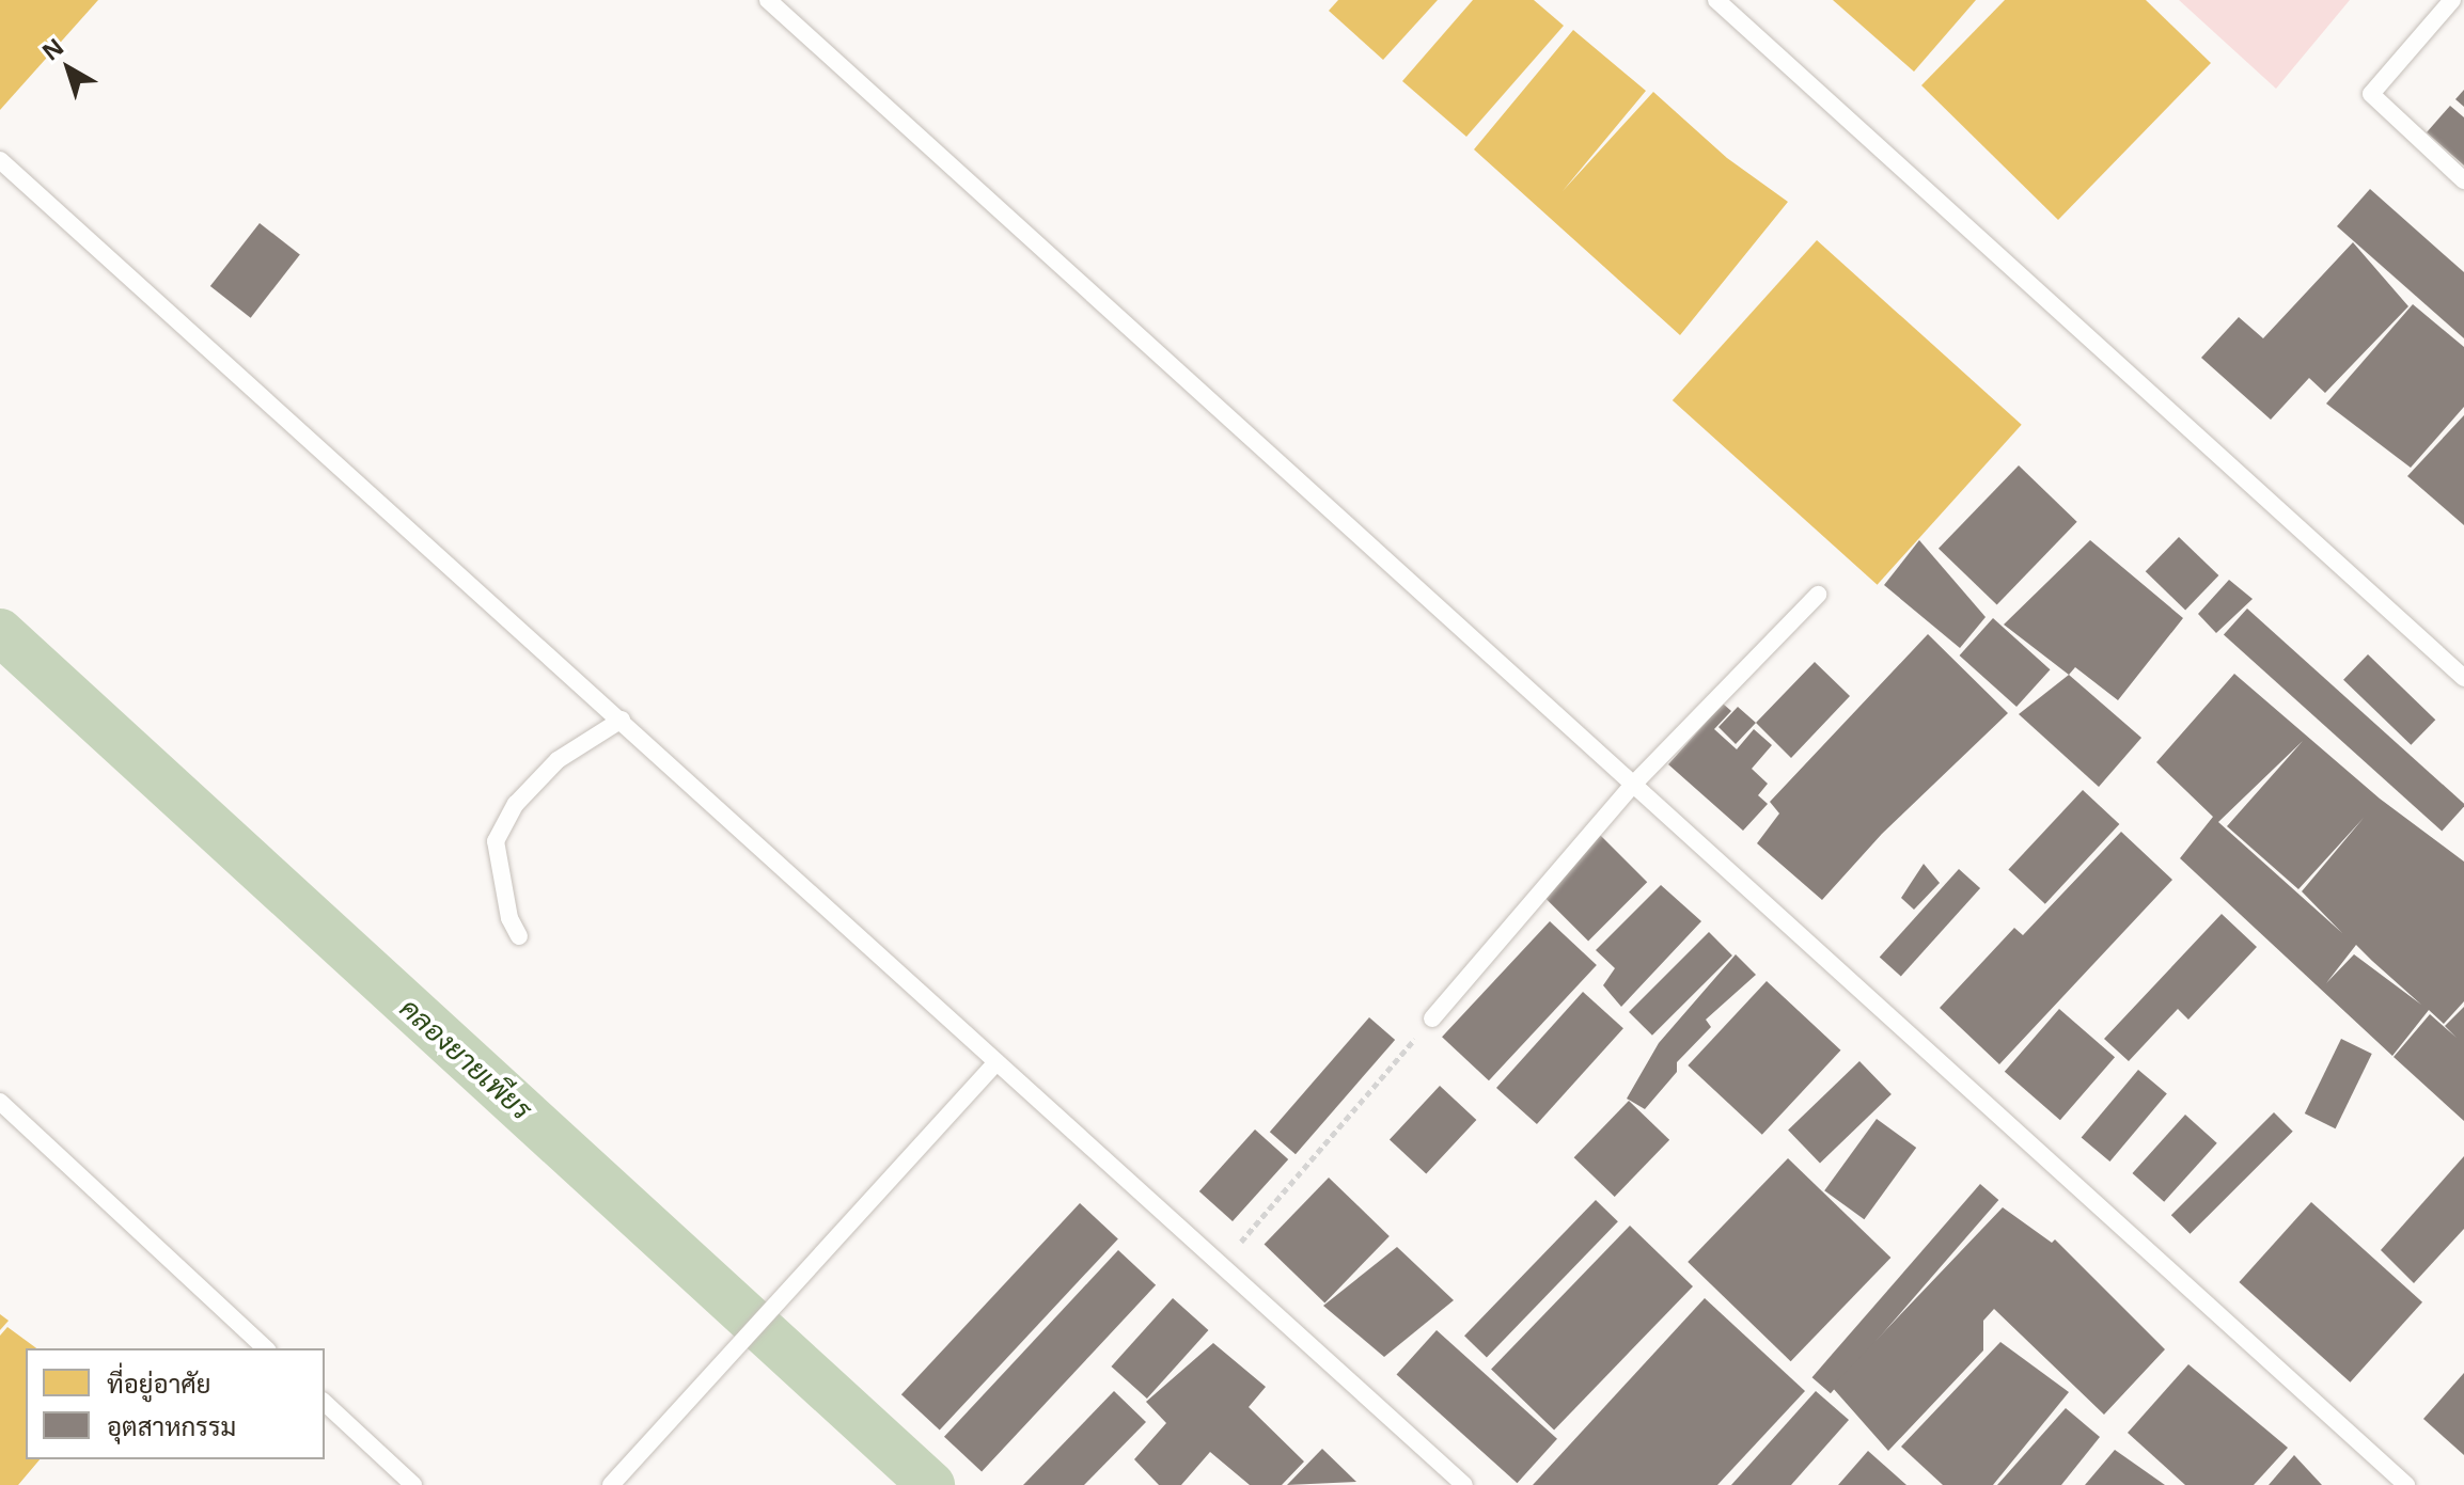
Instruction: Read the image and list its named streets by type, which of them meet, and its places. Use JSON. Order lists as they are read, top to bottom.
{
  "water": ["คลองยายเพียร"],
  "legend": ["ที่อยู่อาศัย", "อุตสาหกรรม"],
  "north": "top left"
}
